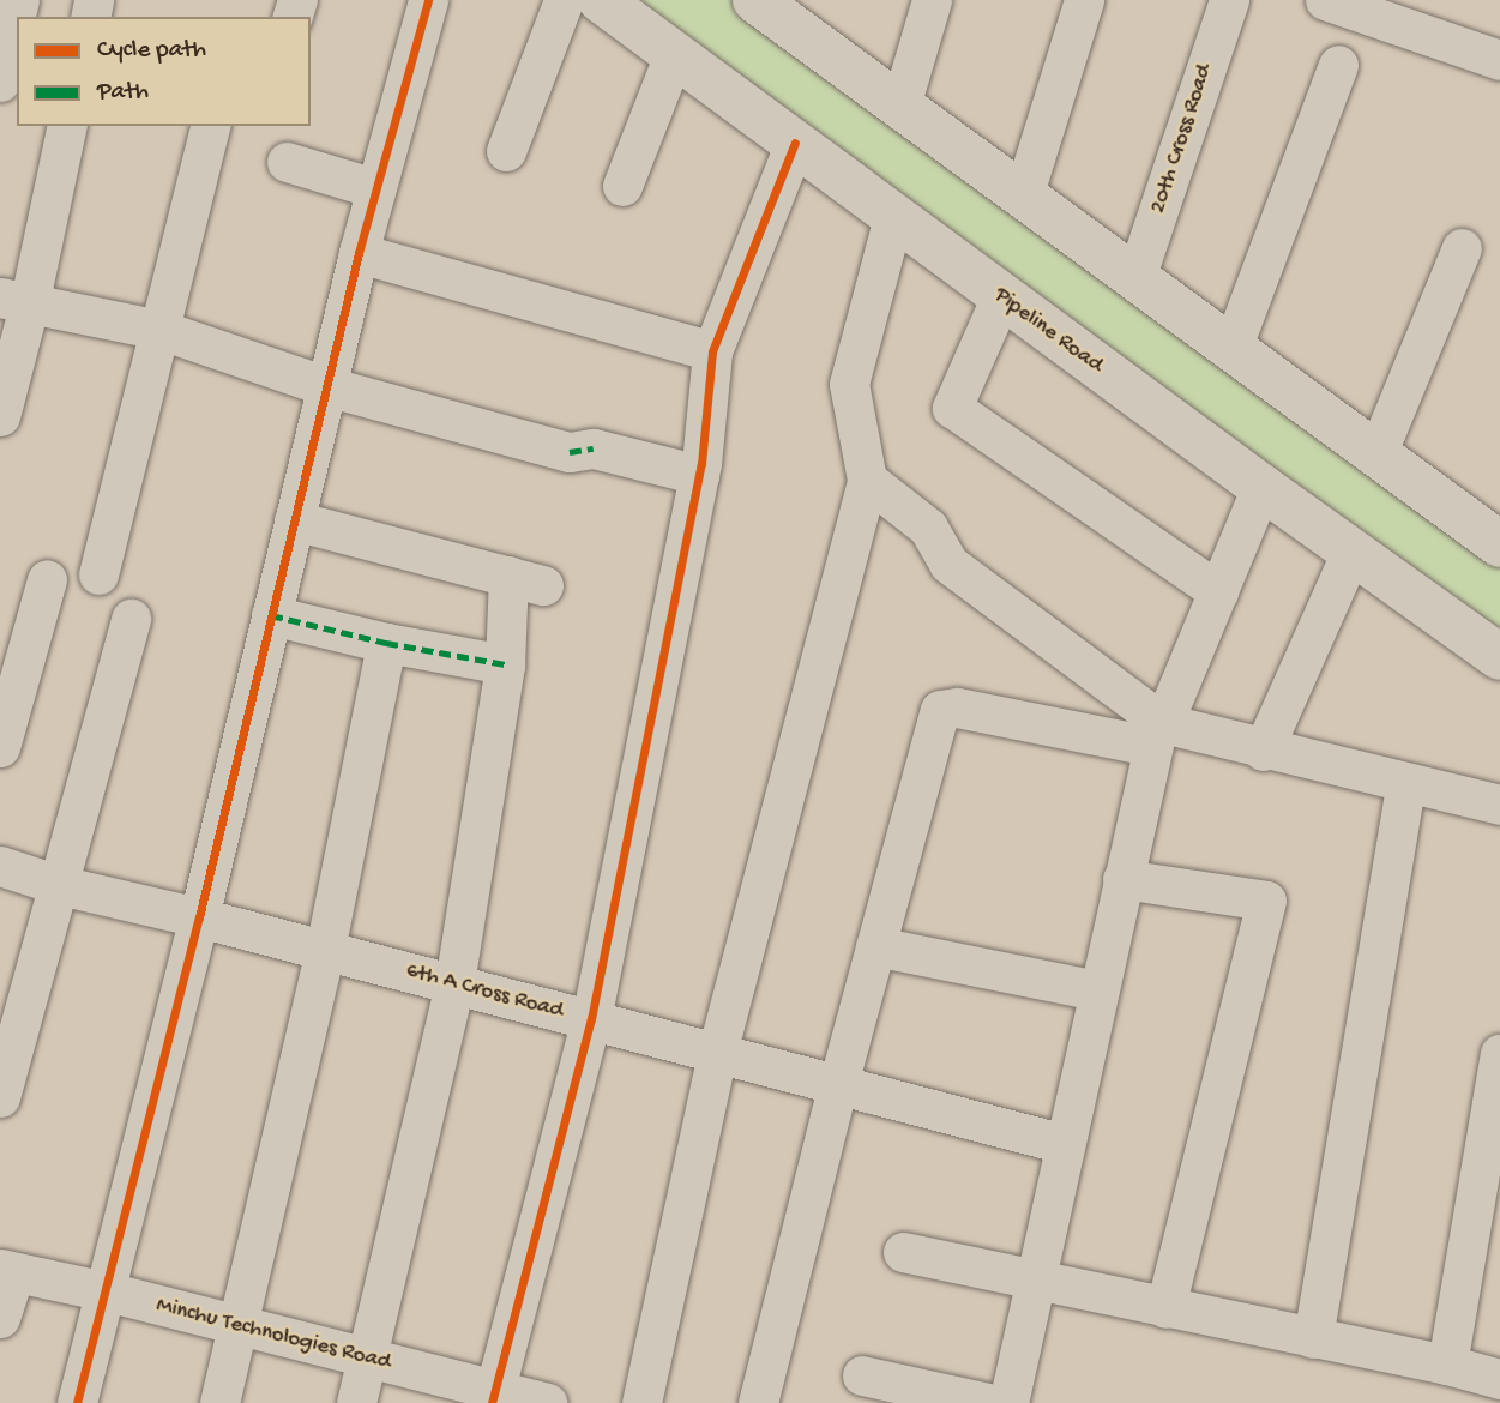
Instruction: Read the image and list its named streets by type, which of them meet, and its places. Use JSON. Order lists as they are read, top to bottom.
{
  "streets": {
    "main road": ["Pipeline Road"],
    "street": ["20th Cross Road", "6th A Cross Road", "Minchu Technologies Road"]
  },
  "legend": ["Cycle path", "Path"]
}
